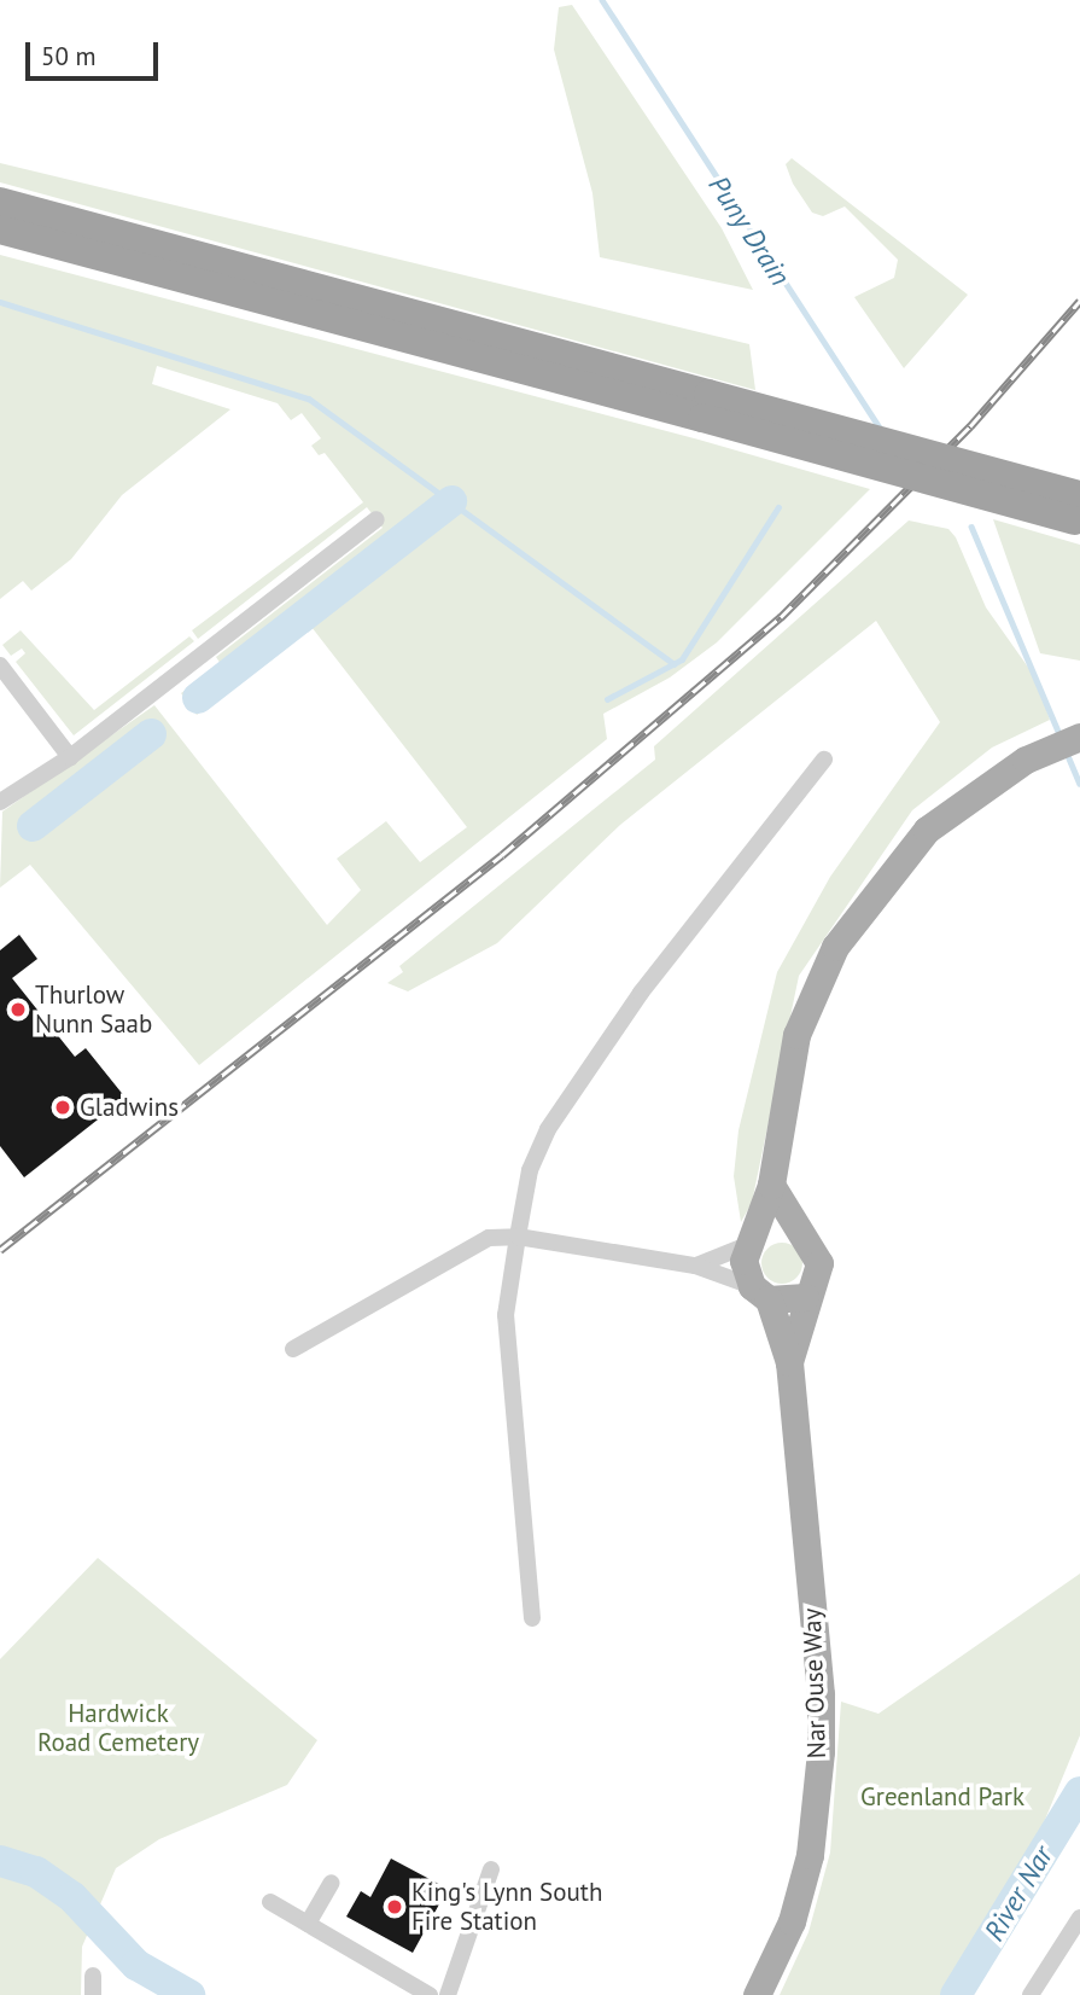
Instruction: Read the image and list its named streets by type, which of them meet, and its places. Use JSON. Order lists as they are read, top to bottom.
{
  "streets": {
    "main road": ["Nar Ouse Way"]
  },
  "water": ["Puny Drain", "River Nar"],
  "parks": ["Hardwick Road Cemetery", "Greenland Park"],
  "places": ["Thurlow Nunn Saab", "Gladwins", "King's Lynn South Fire Station"],
  "scale_bar": "50 m"
}
